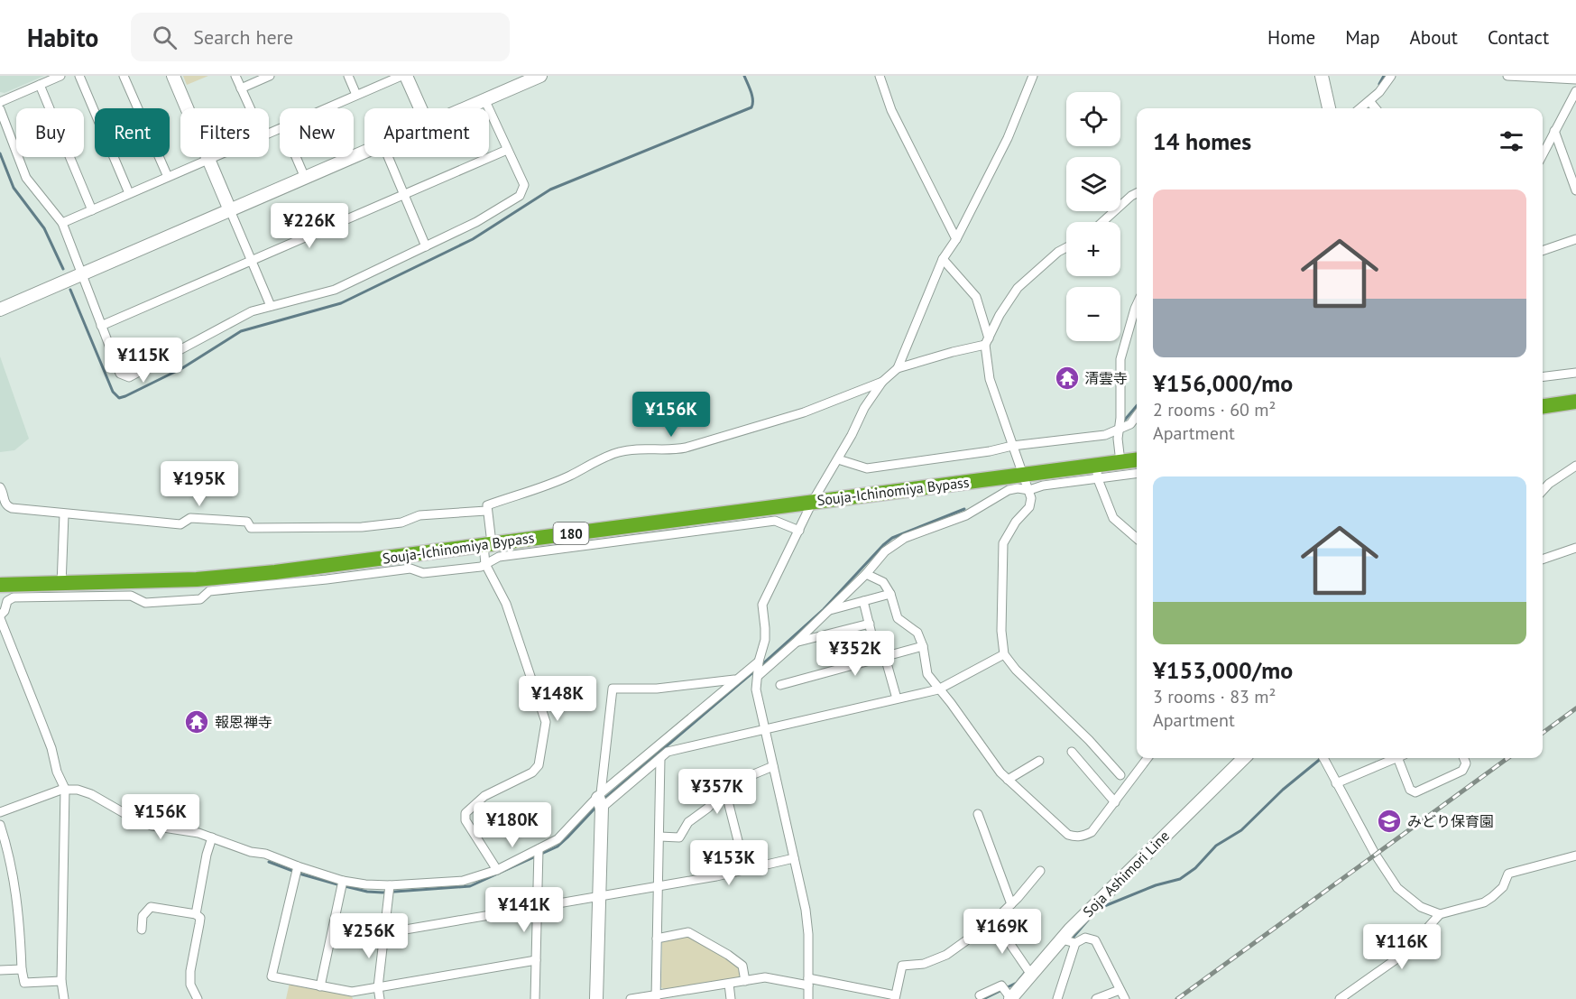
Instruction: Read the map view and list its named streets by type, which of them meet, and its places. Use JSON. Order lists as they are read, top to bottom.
{
  "streets": {
    "highway": ["Souja-Ichinomiya Bypass", "180"],
    "street": ["Soja Ashimori Line"]
  },
  "places": {
    "temple": ["清雲寺", "報恩禅寺"],
    "school or university": ["みどり保育園"]
  },
  "page": {
    "header": "Habito",
    "search": "Search here",
    "nav": [
      "Home",
      "Map",
      "About",
      "Contact"
    ],
    "map_buttons": ["+", "−"],
    "chip": [
      "Buy",
      "Rent",
      "Filters",
      "New",
      "Apartment"
    ],
    "heading": "14 homes",
    "list": [
      {
        "name": "¥156,000/mo",
        "note": "2 rooms · 60 m² · Apartment"
      },
      {
        "name": "¥153,000/mo",
        "note": "3 rooms · 83 m² · Apartment"
      }
    ],
    "price": [
      "¥226K",
      "¥115K",
      "¥156K",
      "¥195K",
      "¥352K",
      "¥148K",
      "¥357K",
      "¥156K",
      "¥180K",
      "¥153K",
      "¥141K",
      "¥169K",
      "¥256K",
      "¥116K"
    ]
  }
}
